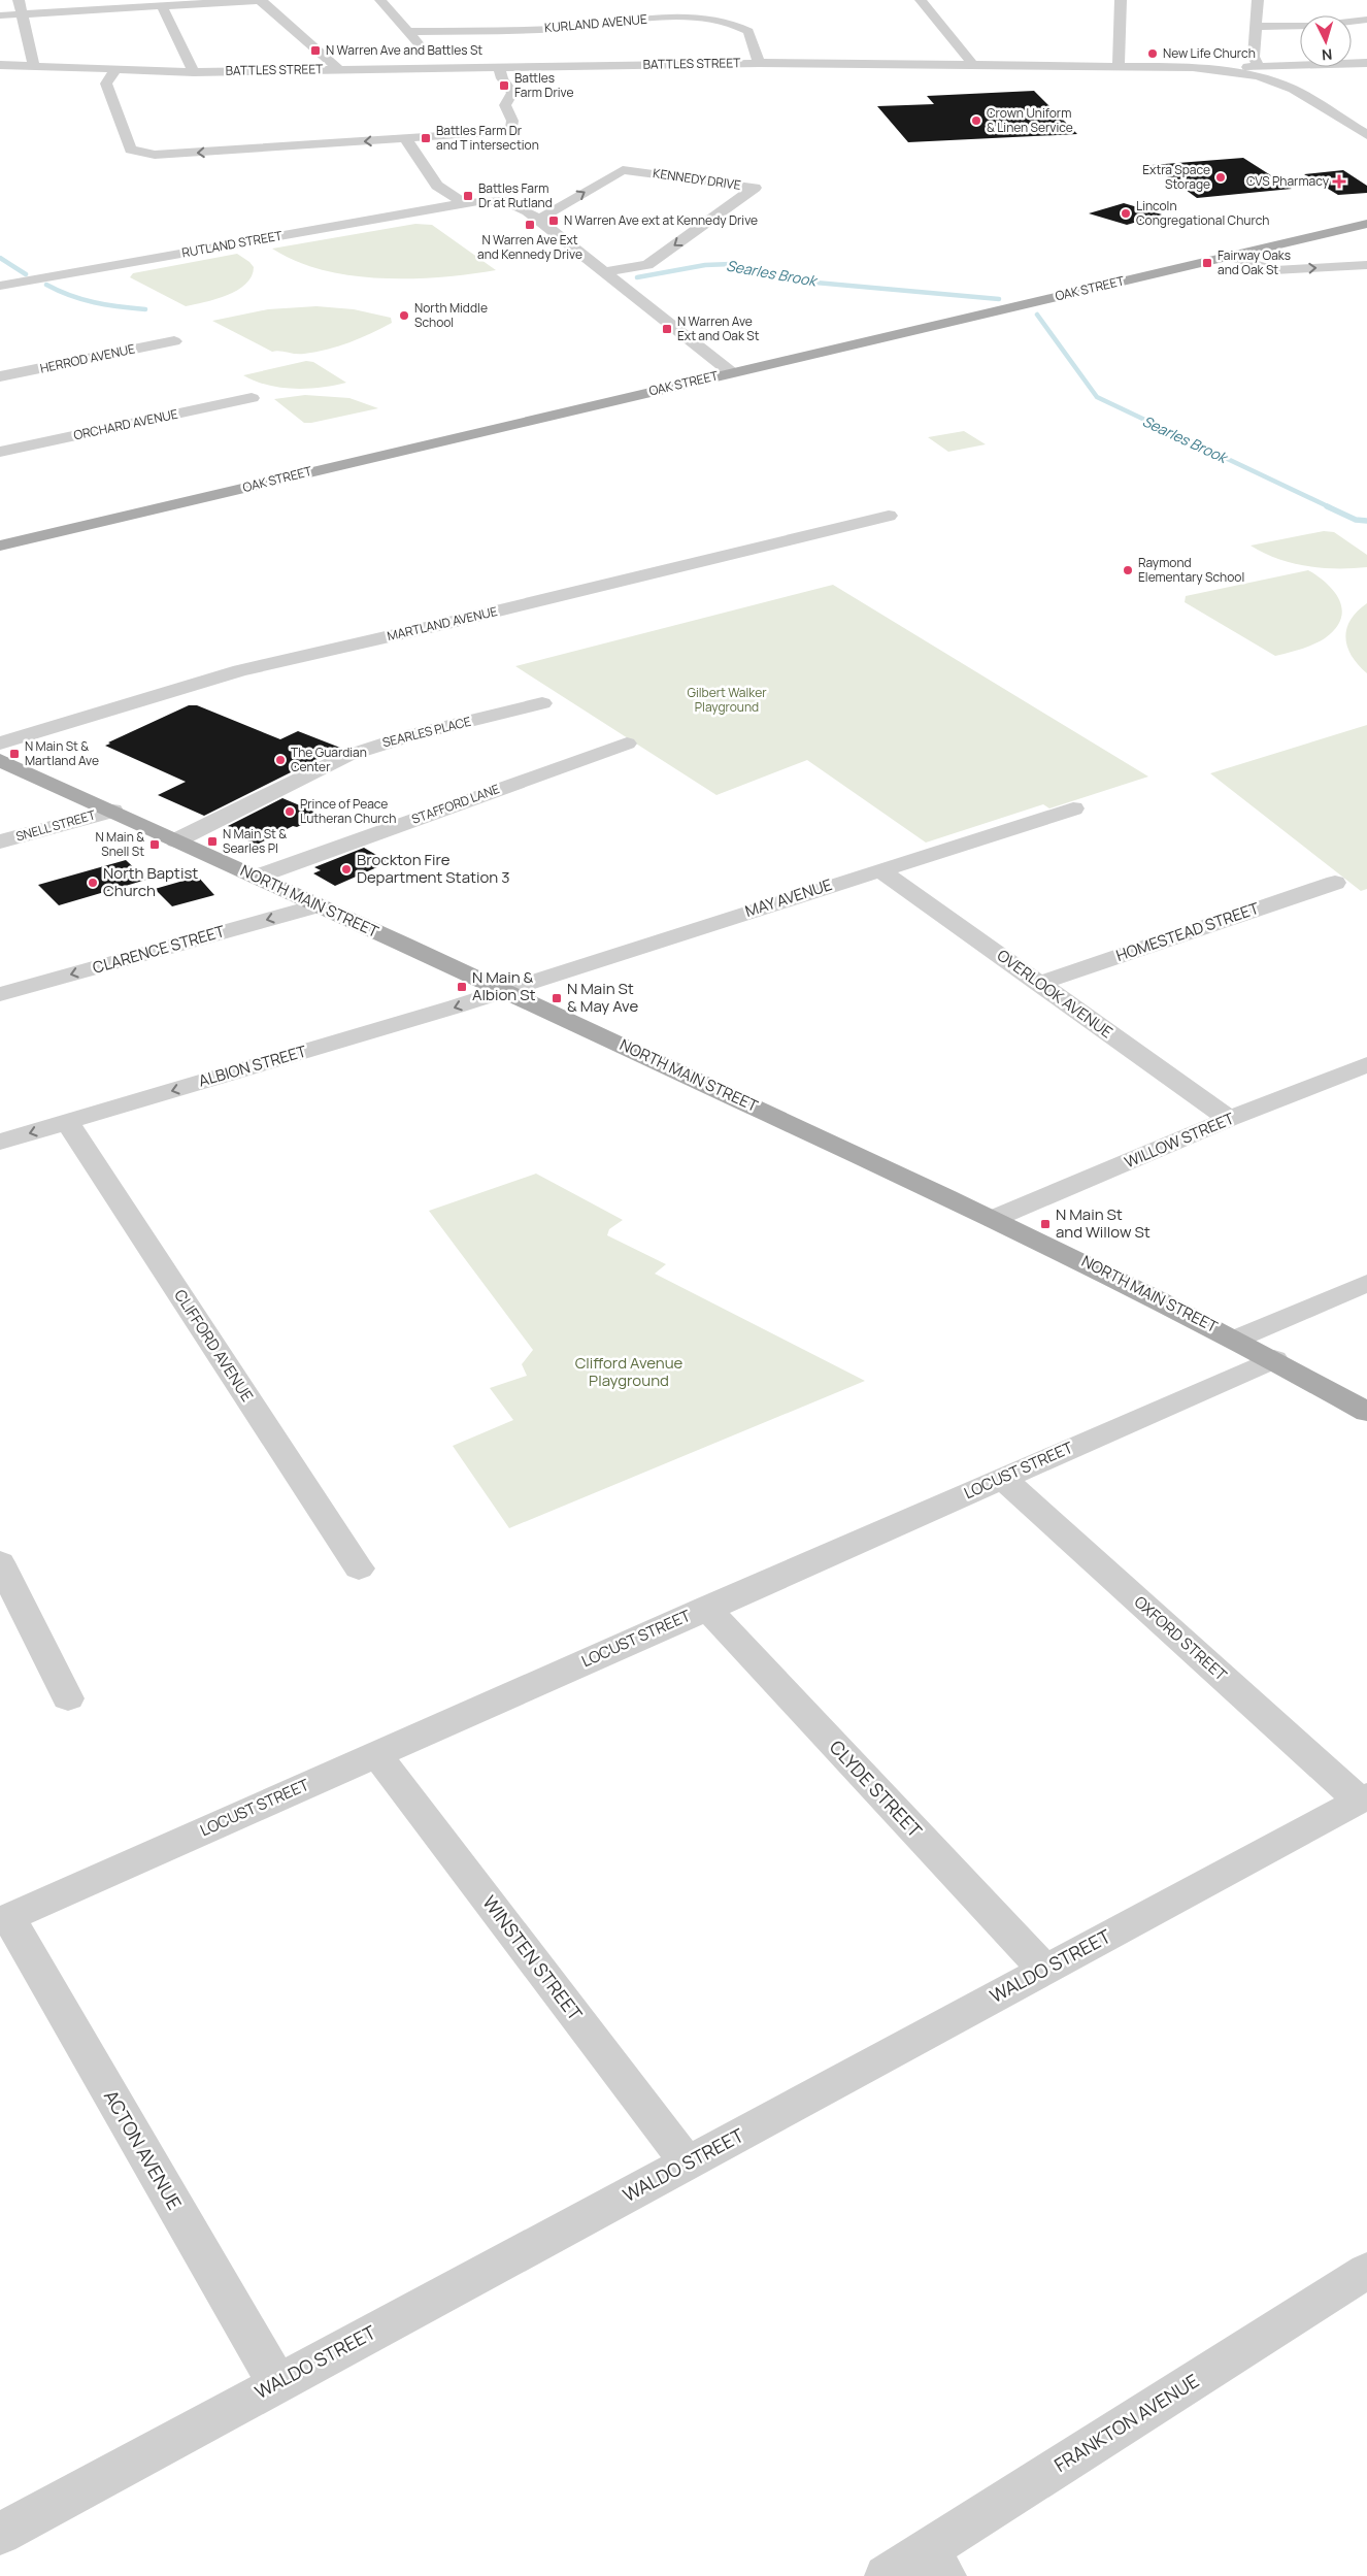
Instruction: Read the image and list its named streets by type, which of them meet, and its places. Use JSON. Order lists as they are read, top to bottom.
{
  "streets": {
    "main road": ["OAK STREET", "NORTH MAIN STREET"],
    "street": [
      "KURLAND AVENUE",
      "BATTLES STREET",
      "KENNEDY DRIVE",
      "RUTLAND STREET",
      "HERROD AVENUE",
      "ORCHARD AVENUE",
      "MARTLAND AVENUE",
      "SEARLES PLACE",
      "STAFFORD LANE",
      "SNELL STREET",
      "MAY AVENUE",
      "HOMESTEAD STREET",
      "CLARENCE STREET",
      "OVERLOOK AVENUE",
      "ALBION STREET",
      "WILLOW STREET",
      "CLIFFORD AVENUE",
      "LOCUST STREET",
      "OXFORD STREET",
      "CLYDE STREET",
      "WINSTEN STREET",
      "WALDO STREET",
      "ACTON AVENUE",
      "FRANKTON AVENUE"
    ]
  },
  "crossings": [
    ["KURLAND AVENUE", "BATTLES STREET"],
    ["KENNEDY DRIVE", "RUTLAND STREET"],
    ["RUTLAND STREET", "OAK STREET"],
    ["SEARLES PLACE", "NORTH MAIN STREET"],
    ["STAFFORD LANE", "NORTH MAIN STREET"],
    ["SNELL STREET", "NORTH MAIN STREET"],
    ["MAY AVENUE", "NORTH MAIN STREET"],
    ["MAY AVENUE", "OVERLOOK AVENUE"],
    ["MAY AVENUE", "ALBION STREET"],
    ["NORTH MAIN STREET", "CLARENCE STREET"],
    ["NORTH MAIN STREET", "ALBION STREET"],
    ["NORTH MAIN STREET", "WILLOW STREET"],
    ["NORTH MAIN STREET", "LOCUST STREET"],
    ["HOMESTEAD STREET", "OVERLOOK AVENUE"],
    ["OVERLOOK AVENUE", "WILLOW STREET"],
    ["ALBION STREET", "CLIFFORD AVENUE"],
    ["LOCUST STREET", "OXFORD STREET"],
    ["LOCUST STREET", "CLYDE STREET"],
    ["LOCUST STREET", "WINSTEN STREET"],
    ["LOCUST STREET", "ACTON AVENUE"],
    ["OXFORD STREET", "WALDO STREET"],
    ["CLYDE STREET", "WALDO STREET"],
    ["WINSTEN STREET", "WALDO STREET"],
    ["WALDO STREET", "ACTON AVENUE"]
  ],
  "one_way": ["CLARENCE STREET", "ALBION STREET"],
  "water": ["Searles Brook"],
  "parks": ["Gilbert Walker Playground", "Clifford Avenue Playground"],
  "places": {
    "transit": [
      "N Warren Ave and Battles St",
      "Battles Farm Drive",
      "Battles Farm Dr and T intersection",
      "Battles Farm Dr at Rutland",
      "N Warren Ave ext at Kennedy Drive",
      "N Warren Ave Ext and Kennedy Drive",
      "Fairway Oaks and Oak St",
      "N Warren Ave Ext and Oak St",
      "N Main St & Martland Ave",
      "N Main St & Searles Pl",
      "N Main & Snell St",
      "N Main & Albion St",
      "N Main St & May Ave",
      "N Main St and Willow St"
    ],
    "other": [
      "New Life Church",
      "Crown Uniform & Linen Service",
      "Extra Space Storage",
      "Lincoln Congregational Church",
      "North Middle School",
      "Raymond Elementary School",
      "The Guardian Center",
      "Prince of Peace Lutheran Church",
      "Brockton Fire Department Station 3",
      "North Baptist Church"
    ],
    "health": ["CVS Pharmacy"]
  },
  "north": "bottom"
}
